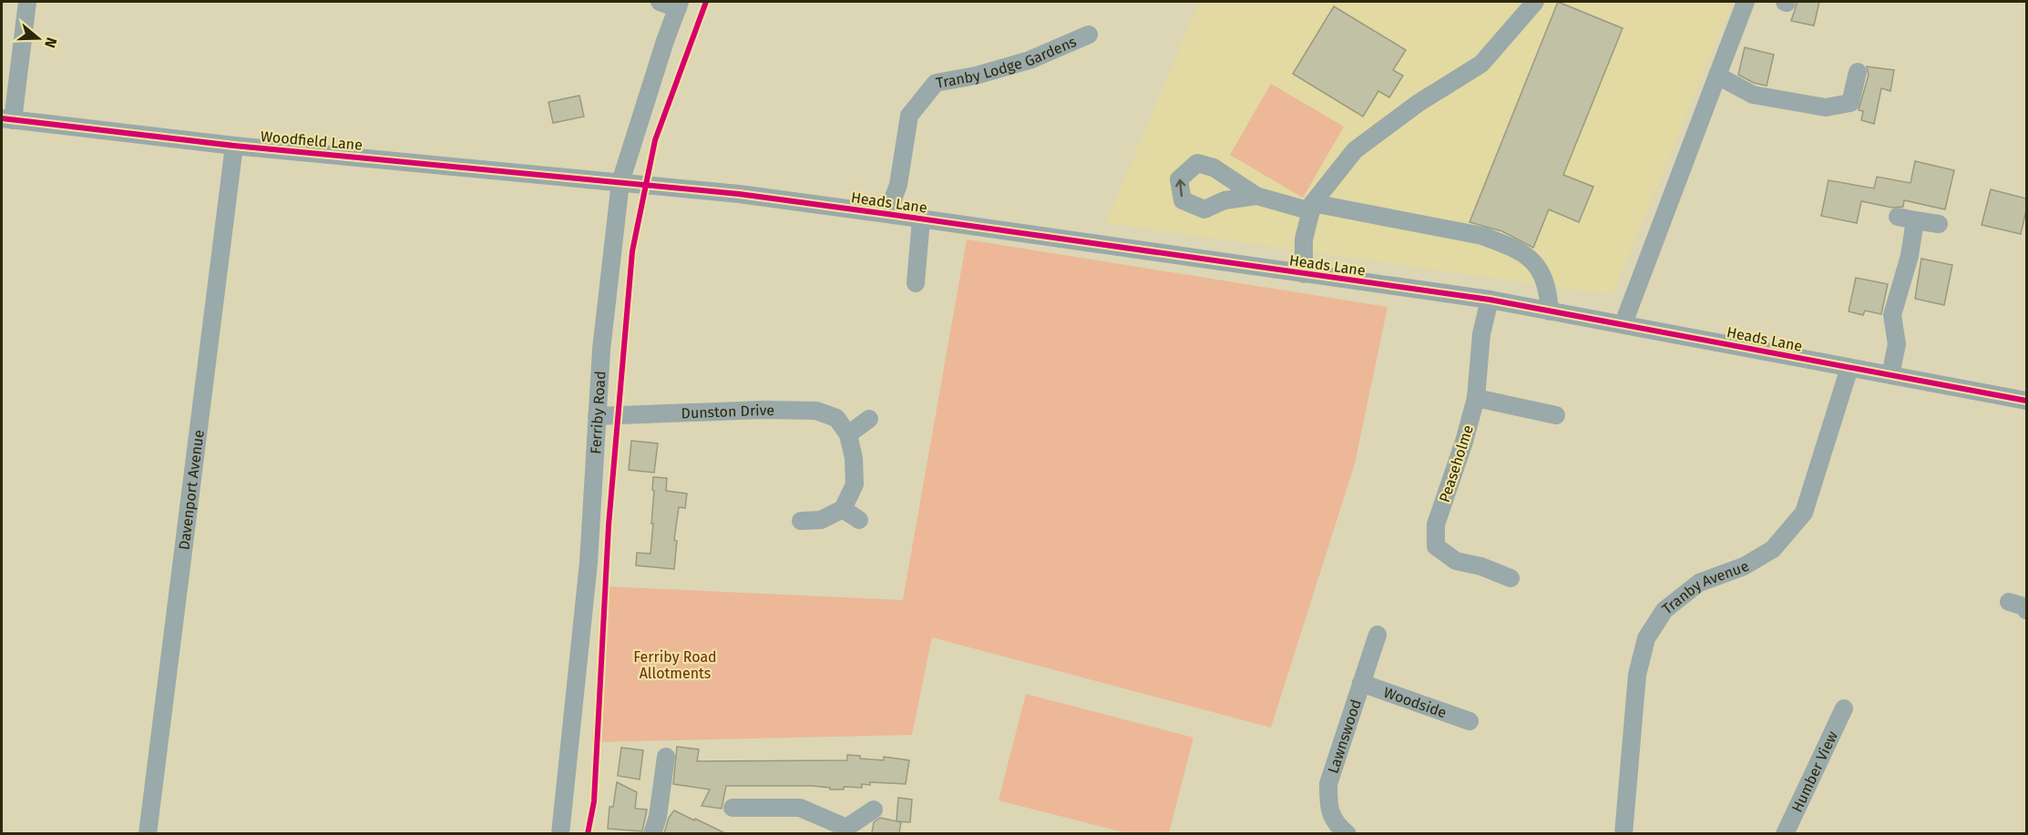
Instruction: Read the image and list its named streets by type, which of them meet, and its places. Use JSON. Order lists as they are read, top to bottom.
{
  "streets": {
    "street": [
      "Tranby Lodge Gardens",
      "Woodfield Lane",
      "Heads Lane",
      "Dunston Drive",
      "Ferriby Road",
      "Peaseholme",
      "Davenport Avenue",
      "Tranby Avenue",
      "Woodside",
      "Lawnswood",
      "Humber View"
    ]
  },
  "crossings": [
    ["Tranby Lodge Gardens", "Heads Lane"],
    ["Woodfield Lane", "Heads Lane"],
    ["Woodfield Lane", "Ferriby Road"],
    ["Woodfield Lane", "Davenport Avenue"],
    ["Heads Lane", "Ferriby Road"],
    ["Heads Lane", "Peaseholme"],
    ["Heads Lane", "Tranby Avenue"],
    ["Dunston Drive", "Ferriby Road"],
    ["Woodside", "Lawnswood"]
  ],
  "parks": ["Ferriby Road Allotments"],
  "north": "right"
}
